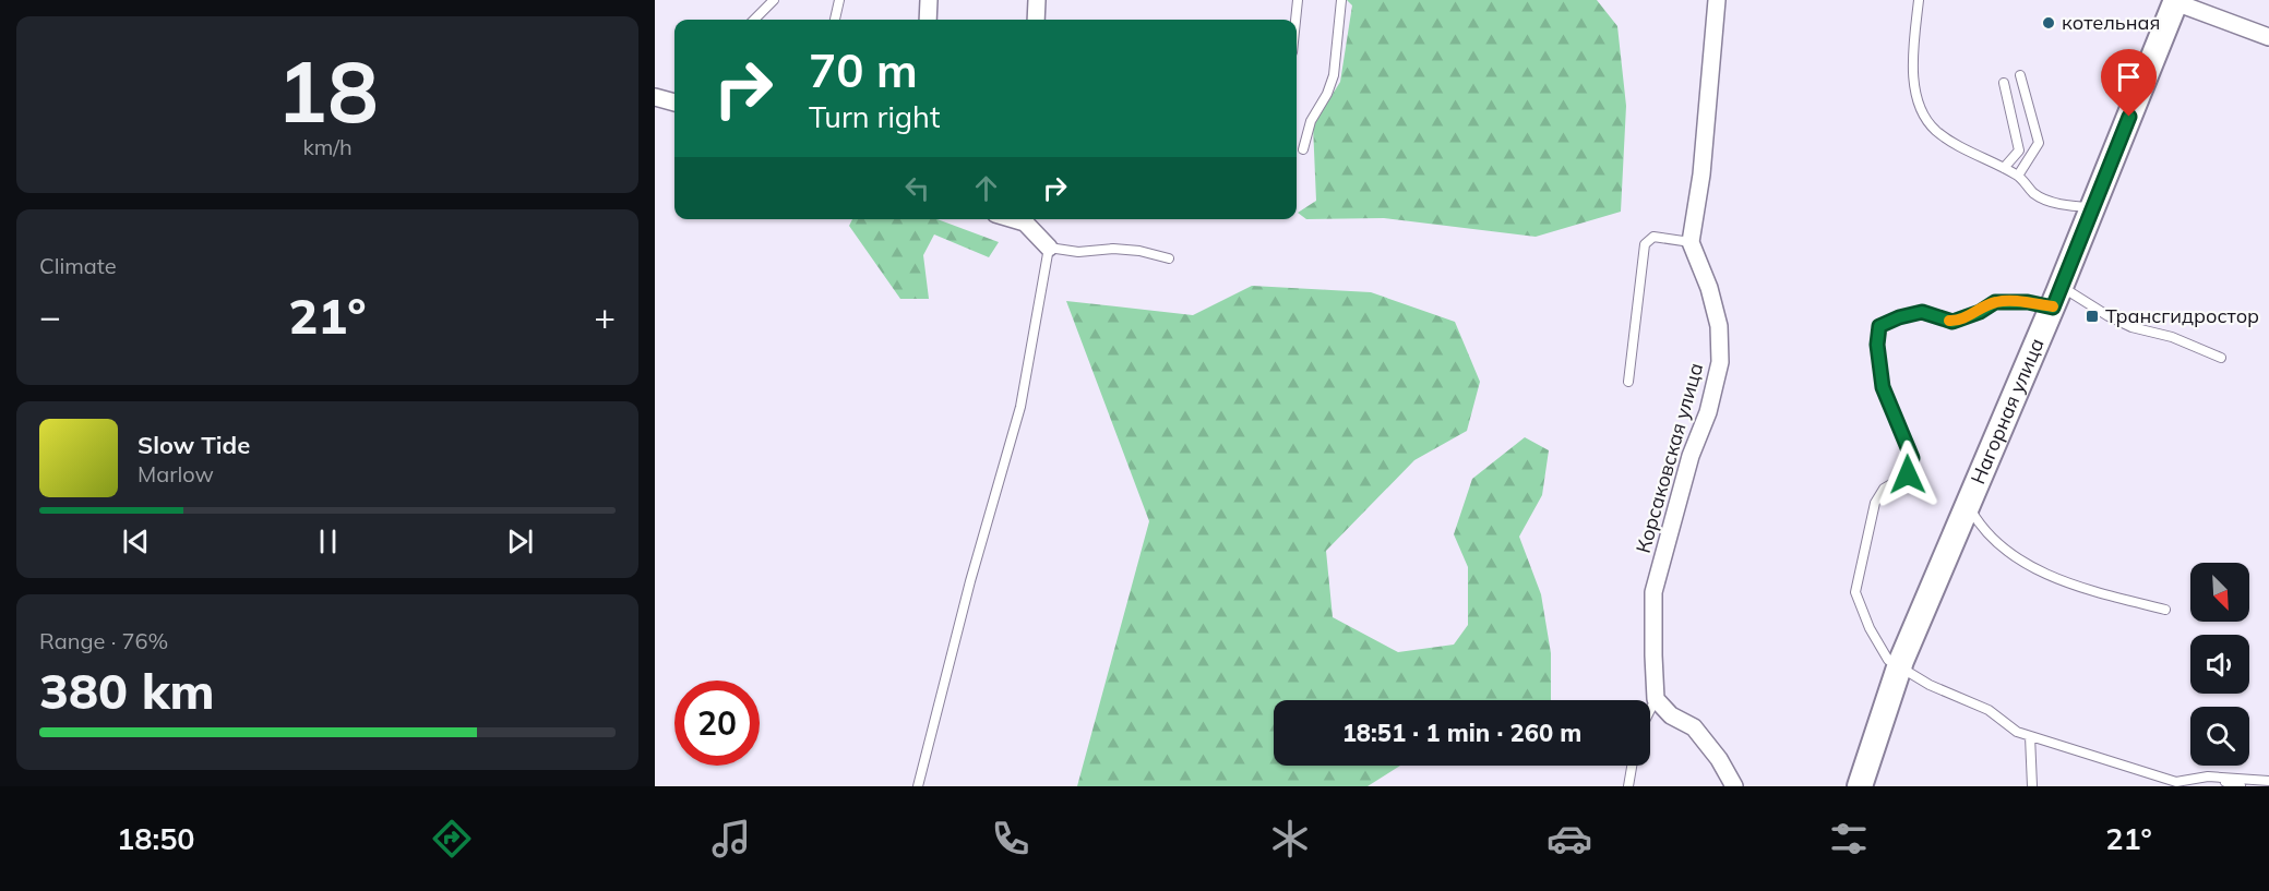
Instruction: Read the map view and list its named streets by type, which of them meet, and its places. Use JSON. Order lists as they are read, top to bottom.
{
  "streets": {
    "street": ["Нагорная улица", "Корсаковская улица"]
  },
  "places": {
    "other": ["котельная"],
    "transit": ["Трансгидростор"]
  },
  "north": "bottom right",
  "page": {
    "tile": [
      ["18", "km/h"],
      "Climate",
      ["Range · 76%", "380 km"]
    ],
    "turn": ["70 m", "Turn right"],
    "heat": ["−", "21°", "+"],
    "song": ["Slow Tide", "Marlow"],
    "limit": "20",
    "trip": "18:51 · 1 min · 260 m",
    "tabs": ["18:50", "21°"]
  }
}
